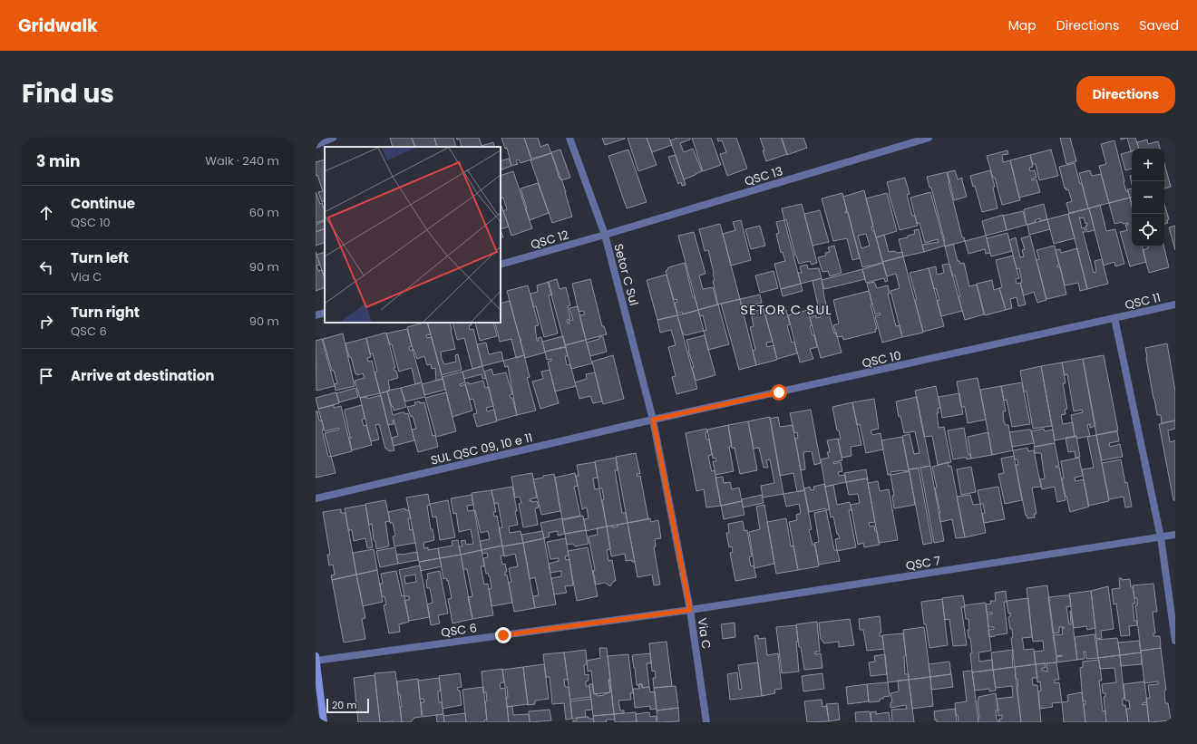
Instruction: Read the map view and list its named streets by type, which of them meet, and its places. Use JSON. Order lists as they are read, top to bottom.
{
  "streets": {
    "street": [
      "QSC 13",
      "QSC 12",
      "Setor C Sul",
      "QSC 11",
      "QSC 10",
      "SUL QSC 09, 10 e 11",
      "QSC 7",
      "QSC 6",
      "Via C"
    ]
  },
  "crossings": [
    ["QSC 13", "QSC 12"],
    ["QSC 13", "Setor C Sul"],
    ["QSC 12", "Setor C Sul"],
    ["Setor C Sul", "QSC 10"],
    ["Setor C Sul", "SUL QSC 09, 10 e 11"],
    ["Setor C Sul", "Via C"],
    ["QSC 11", "QSC 10"],
    ["QSC 10", "SUL QSC 09, 10 e 11"],
    ["QSC 10", "Via C"],
    ["SUL QSC 09, 10 e 11", "Via C"],
    ["QSC 7", "QSC 6"],
    ["QSC 7", "Via C"],
    ["QSC 6", "Via C"]
  ],
  "districts": ["SETOR C SUL"],
  "scale_bar": "20 m",
  "page": {
    "header": "Gridwalk",
    "nav": ["Map", "Directions", "Saved"],
    "title": "Find us",
    "buttons": "Directions",
    "heading": ["3 min", "Walk · 240 m"],
    "map_buttons": ["+", "−"],
    "list": [
      ["Continue", "QSC 10", "60 m"],
      ["Turn left", "Via C", "90 m"],
      ["Turn right", "QSC 6", "90 m"],
      "Arrive at destination"
    ],
    "scale": "20 m"
  }
}
